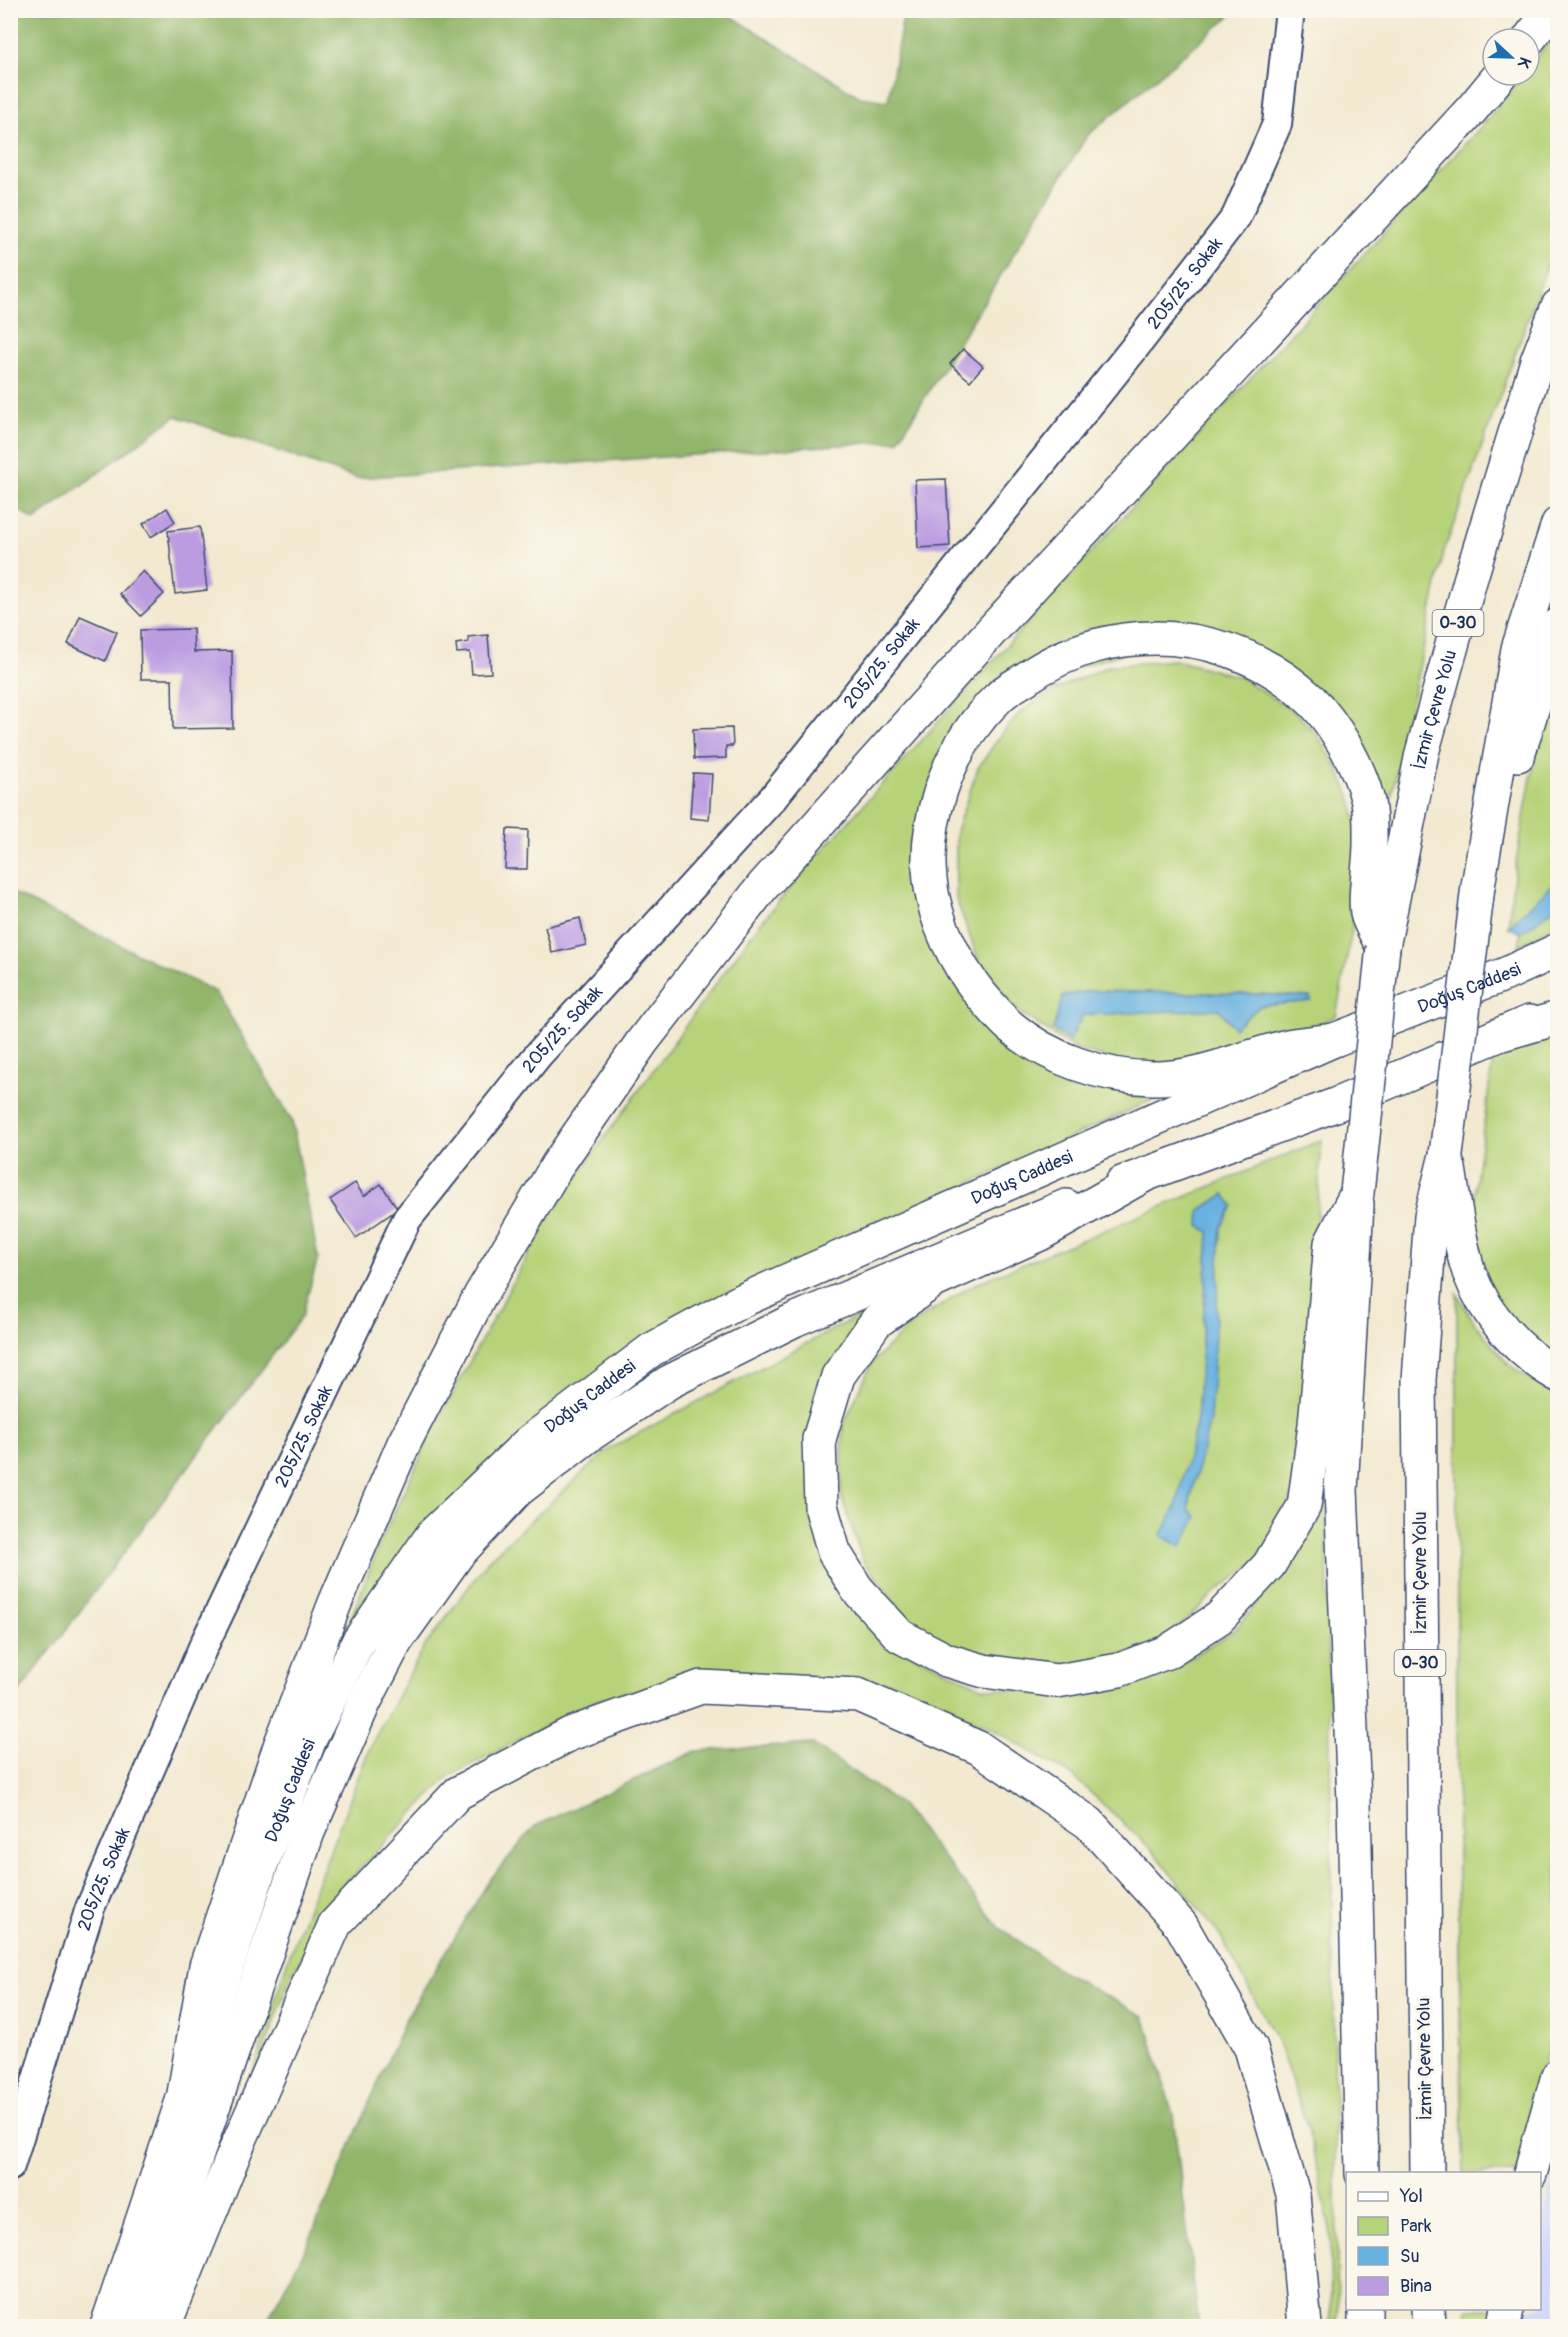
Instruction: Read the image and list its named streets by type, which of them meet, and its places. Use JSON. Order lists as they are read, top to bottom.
{
  "streets": {
    "main road": ["O-30", "İzmir Çevre Yolu", "Doğuş Caddesi"],
    "street": ["205/25. Sokak"]
  },
  "crossings": [
    ["O-30", "İzmir Çevre Yolu"]
  ],
  "legend": [
    "Yol",
    "Park",
    "Su",
    "Bina"
  ],
  "north": "right"
}
